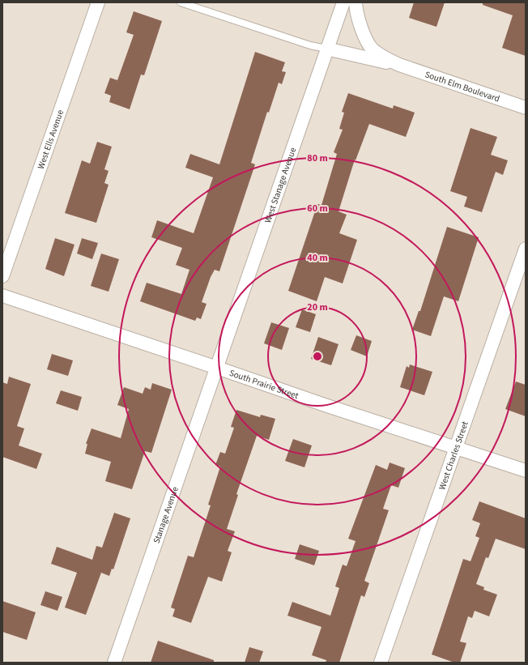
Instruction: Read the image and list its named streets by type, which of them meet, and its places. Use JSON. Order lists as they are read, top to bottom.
{
  "streets": {
    "street": [
      "South Elm Boulevard",
      "West Ells Avenue",
      "West Stanage Avenue",
      "South Prairie Street",
      "West Charles Street",
      "Stanage Avenue"
    ]
  },
  "crossings": [
    ["South Elm Boulevard", "West Stanage Avenue"],
    ["West Stanage Avenue", "South Prairie Street"],
    ["West Stanage Avenue", "Stanage Avenue"],
    ["South Prairie Street", "West Charles Street"],
    ["South Prairie Street", "Stanage Avenue"]
  ],
  "rings": [
    "80 m",
    "60 m",
    "40 m",
    "20 m"
  ]
}
